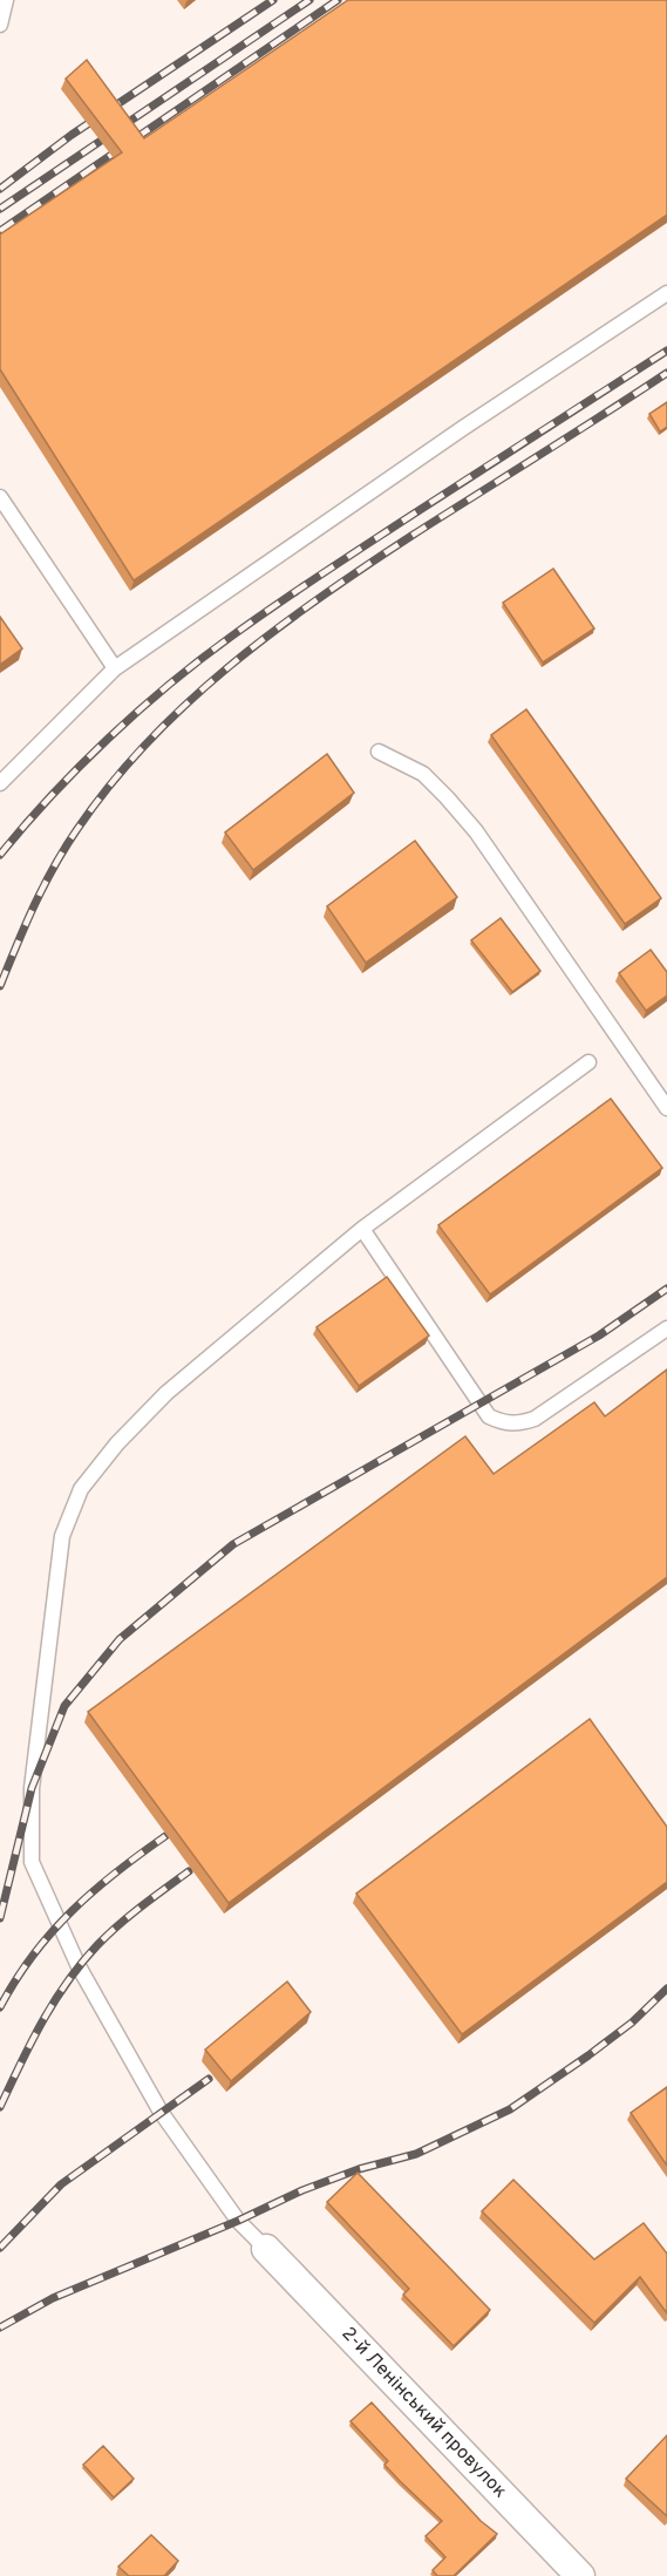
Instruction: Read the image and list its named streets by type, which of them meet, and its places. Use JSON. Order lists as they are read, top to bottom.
{
  "streets": {
    "street": ["2-й Ленінський провулок"]
  }
}
